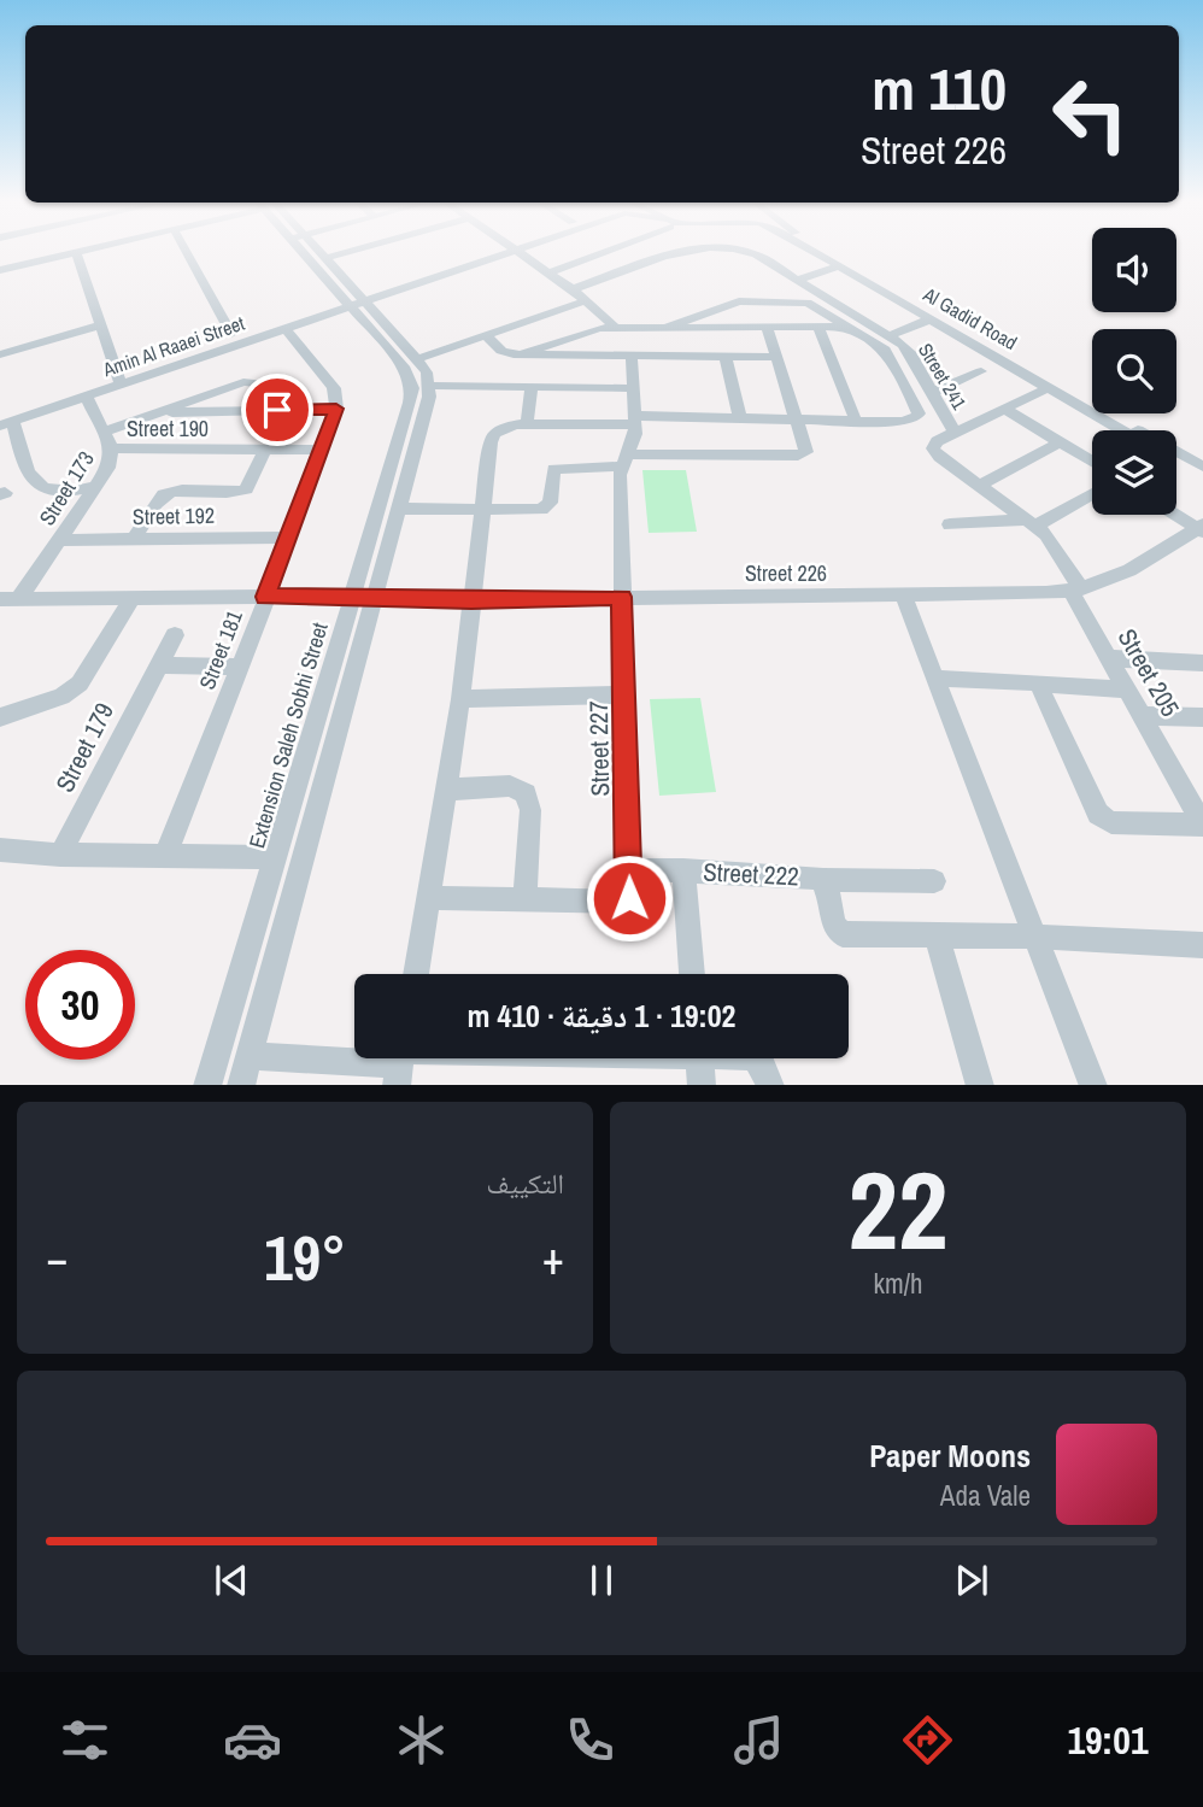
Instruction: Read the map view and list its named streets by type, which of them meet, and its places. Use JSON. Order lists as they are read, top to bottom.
{
  "streets": {
    "street": [
      "Al Gadid Road",
      "Amin Al Raaei Street",
      "Street 241",
      "Street 190",
      "Street 173",
      "Street 192",
      "Street 226",
      "Street 181",
      "Street 205",
      "Extension Saleh Sobhi Street",
      "Street 179",
      "Street 227",
      "Street 222"
    ]
  },
  "crossings": [
    ["Amin Al Raaei Street", "Street 173"],
    ["Amin Al Raaei Street", "Extension Saleh Sobhi Street"],
    ["Street 241", "Street 205"],
    ["Street 190", "Street 173"],
    ["Street 190", "Street 181"],
    ["Street 173", "Street 192"],
    ["Street 173", "Street 226"],
    ["Street 192", "Street 181"],
    ["Street 226", "Street 181"],
    ["Street 226", "Street 205"],
    ["Street 226", "Extension Saleh Sobhi Street"],
    ["Street 226", "Street 227"],
    ["Street 227", "Street 222"]
  ],
  "page": {
    "turn": ["110 m", "Street 226"],
    "limit": "30",
    "trip": "19:02 · 1 دقيقة · 410 m",
    "tile": [
      ["22", "km/h"],
      "التكييف"
    ],
    "heat": ["−", "19°", "+"],
    "song": ["Paper Moons", "Ada Vale"],
    "tabs": "19:01"
  }
}
